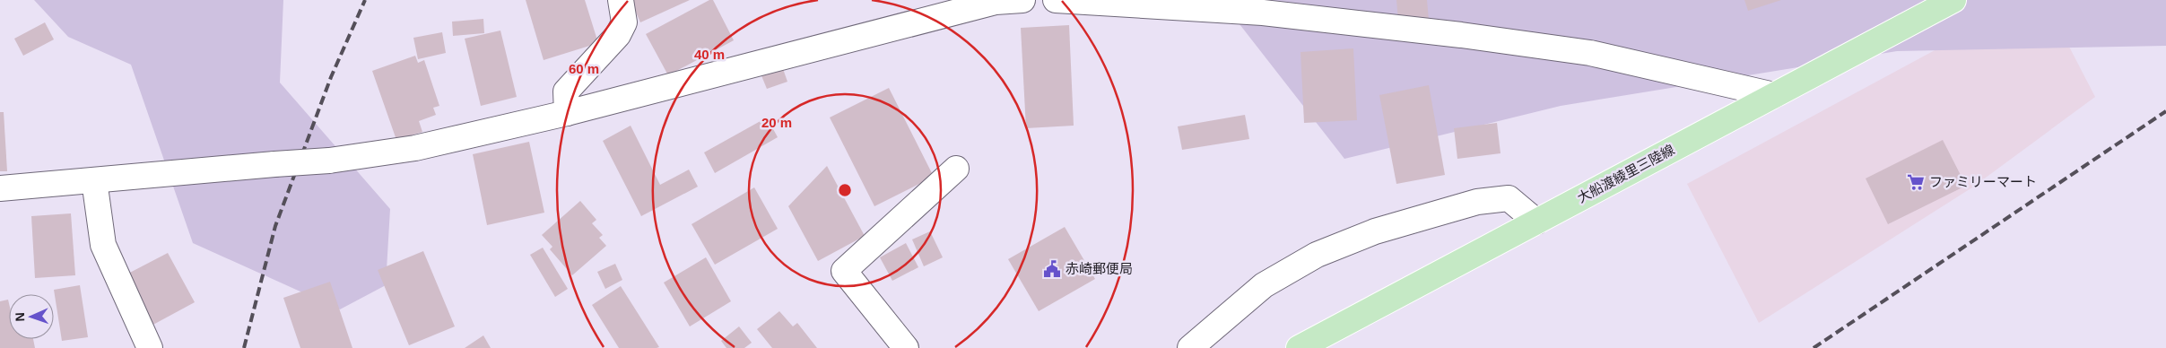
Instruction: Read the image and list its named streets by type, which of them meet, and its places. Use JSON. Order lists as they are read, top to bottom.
{
  "streets": {
    "main road": ["大船渡綾里三陸線"]
  },
  "places": {
    "supermarket": ["ファミリーマート"],
    "public building": ["赤崎郵便局"]
  },
  "north": "left",
  "rings": ["40 m", "60 m", "20 m"]
}
